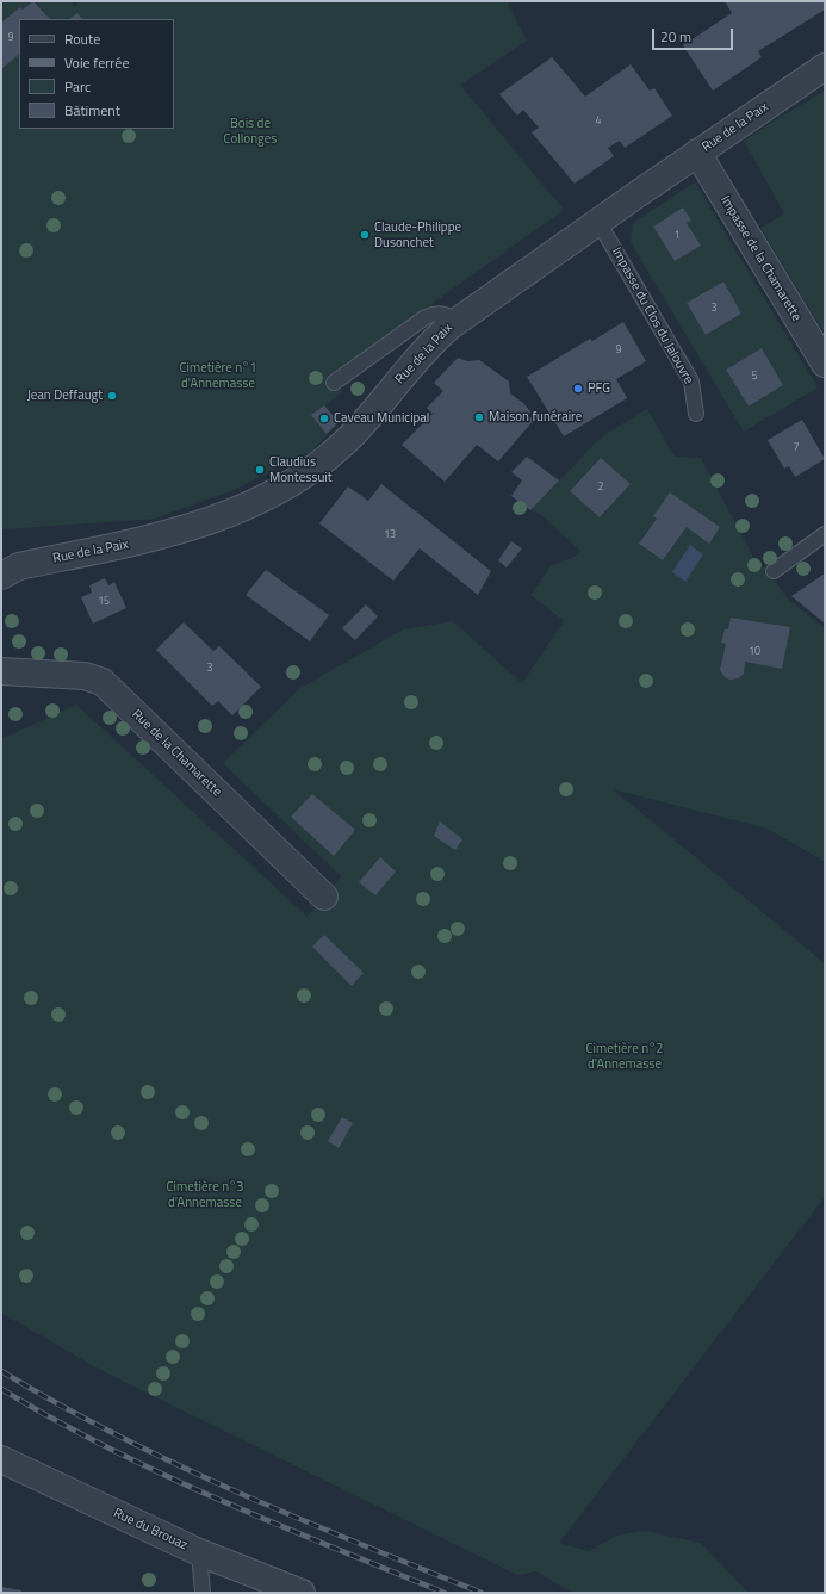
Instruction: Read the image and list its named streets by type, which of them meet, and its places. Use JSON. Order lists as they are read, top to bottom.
{
  "streets": {
    "street": [
      "Rue de la Paix",
      "Impasse de la Chamarette",
      "Rue de la Chamarette",
      "Rue du Brouaz"
    ],
    "lane": ["Impasse du Clos du Jalouvre"]
  },
  "crossings": [
    ["Rue de la Paix", "Impasse de la Chamarette"],
    ["Rue de la Paix", "Impasse du Clos du Jalouvre"]
  ],
  "parks": [
    "Bois de Collonges",
    "Cimetière n°1 d'Annemasse",
    "Cimetière n°2 d'Annemasse",
    "Cimetière n°3 d'Annemasse"
  ],
  "places": [
    "Claude-Philippe Dusonchet",
    "PFG",
    "Jean Deffaugt",
    "Maison funéraire",
    "Caveau Municipal",
    "Claudius Montessuit"
  ],
  "house_numbers": [
    "9",
    "4",
    "1",
    "3",
    "9",
    "5",
    "7",
    "2",
    "13",
    "15",
    "10",
    "3"
  ],
  "legend": [
    "Route",
    "Voie ferrée",
    "Parc",
    "Bâtiment"
  ],
  "scale_bar": "20 m"
}
